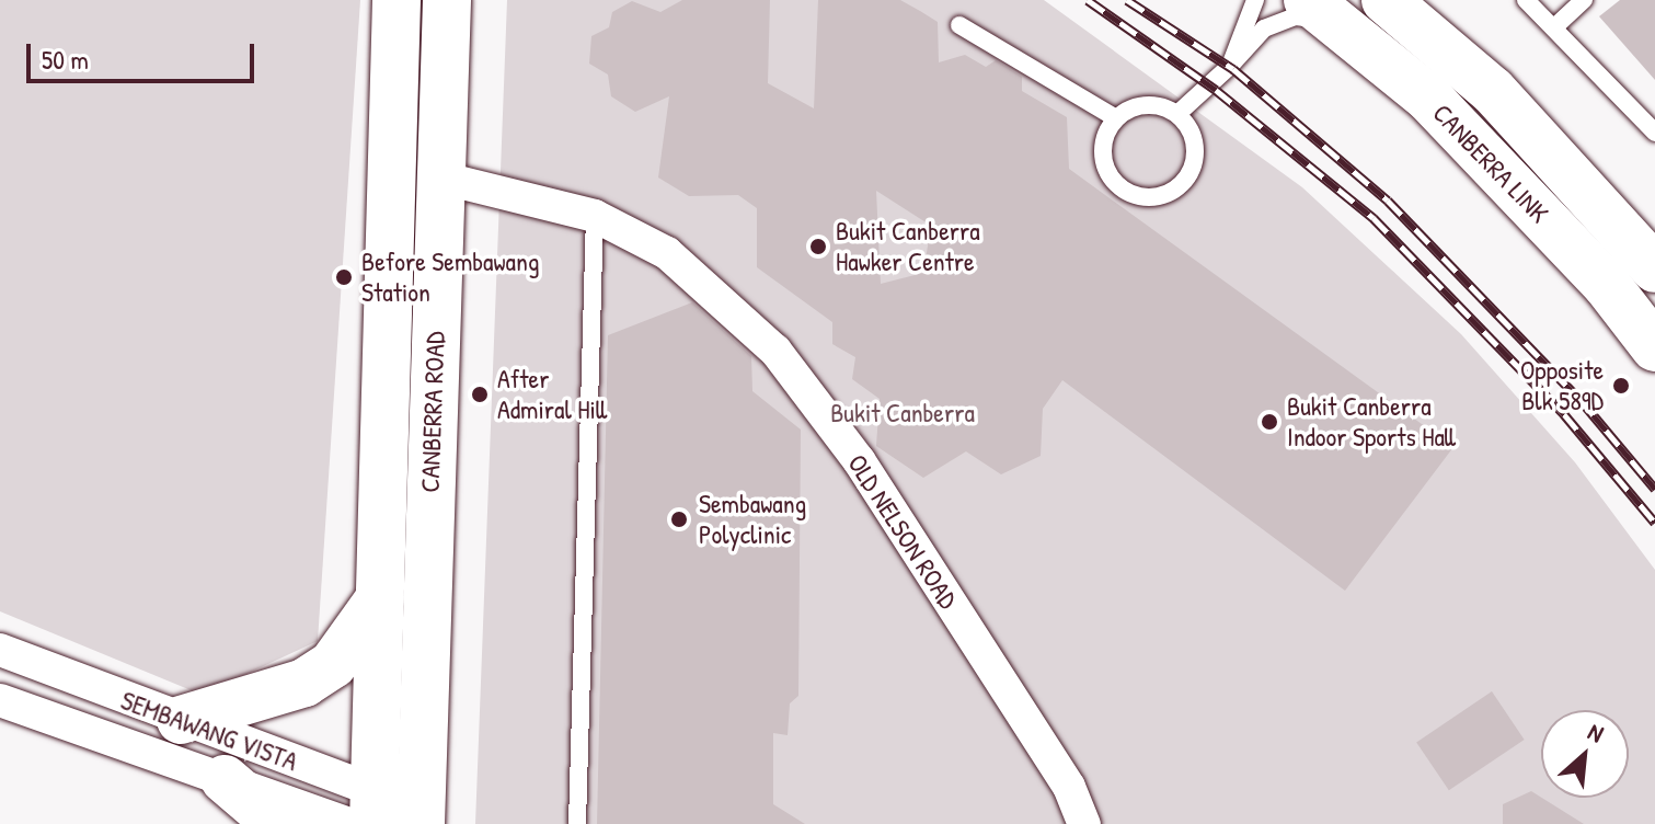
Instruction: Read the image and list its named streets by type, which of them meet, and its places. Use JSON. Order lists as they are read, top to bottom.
{
  "streets": {
    "main road": ["CANBERRA LINK", "CANBERRA ROAD"],
    "street": ["OLD NELSON ROAD", "SEMBAWANG VISTA"]
  },
  "crossings": [
    ["CANBERRA ROAD", "OLD NELSON ROAD"],
    ["CANBERRA ROAD", "SEMBAWANG VISTA"]
  ],
  "parks": ["Bukit Canberra"],
  "places": [
    "Bukit Canberra Hawker Centre",
    "Before Sembawang Station",
    "Opposite Blk 589D",
    "After Admiral Hill",
    "Bukit Canberra Indoor Sports Hall",
    "Sembawang Polyclinic"
  ],
  "scale_bar": "50 m",
  "north": "top right"
}
